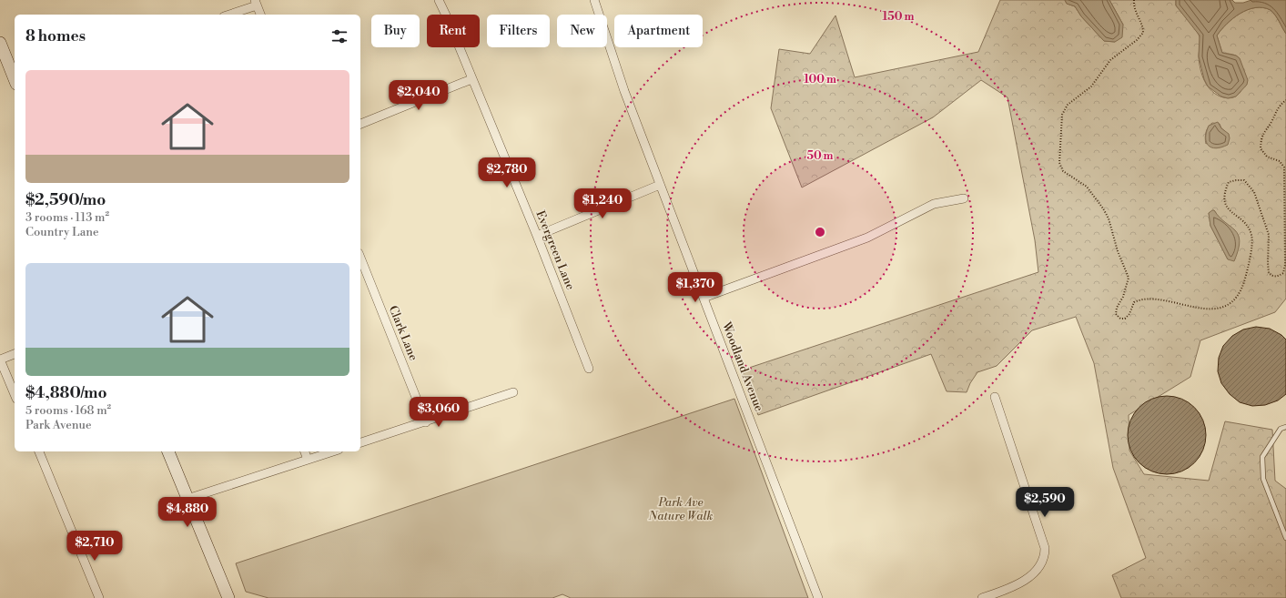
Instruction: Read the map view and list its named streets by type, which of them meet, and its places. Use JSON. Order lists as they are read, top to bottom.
{
  "streets": {
    "street": ["Evergreen Lane", "Clark Lane", "Woodland Avenue"]
  },
  "parks": ["Park Ave Nature Walk"],
  "page": {
    "chip": [
      "Buy",
      "Rent",
      "Filters",
      "New",
      "Apartment"
    ],
    "heading": "8 homes",
    "list": [
      {
        "name": "$2,590/mo",
        "note": "3 rooms · 113 m² · Country Lane"
      },
      {
        "name": "$4,880/mo",
        "note": "5 rooms · 168 m² · Park Avenue"
      }
    ],
    "price": [
      "$2,040",
      "$2,780",
      "$1,240",
      "$1,370",
      "$3,060",
      "$2,590",
      "$4,880",
      "$2,710"
    ]
  },
  "rings": ["150 m", "100 m", "50 m"]
}
